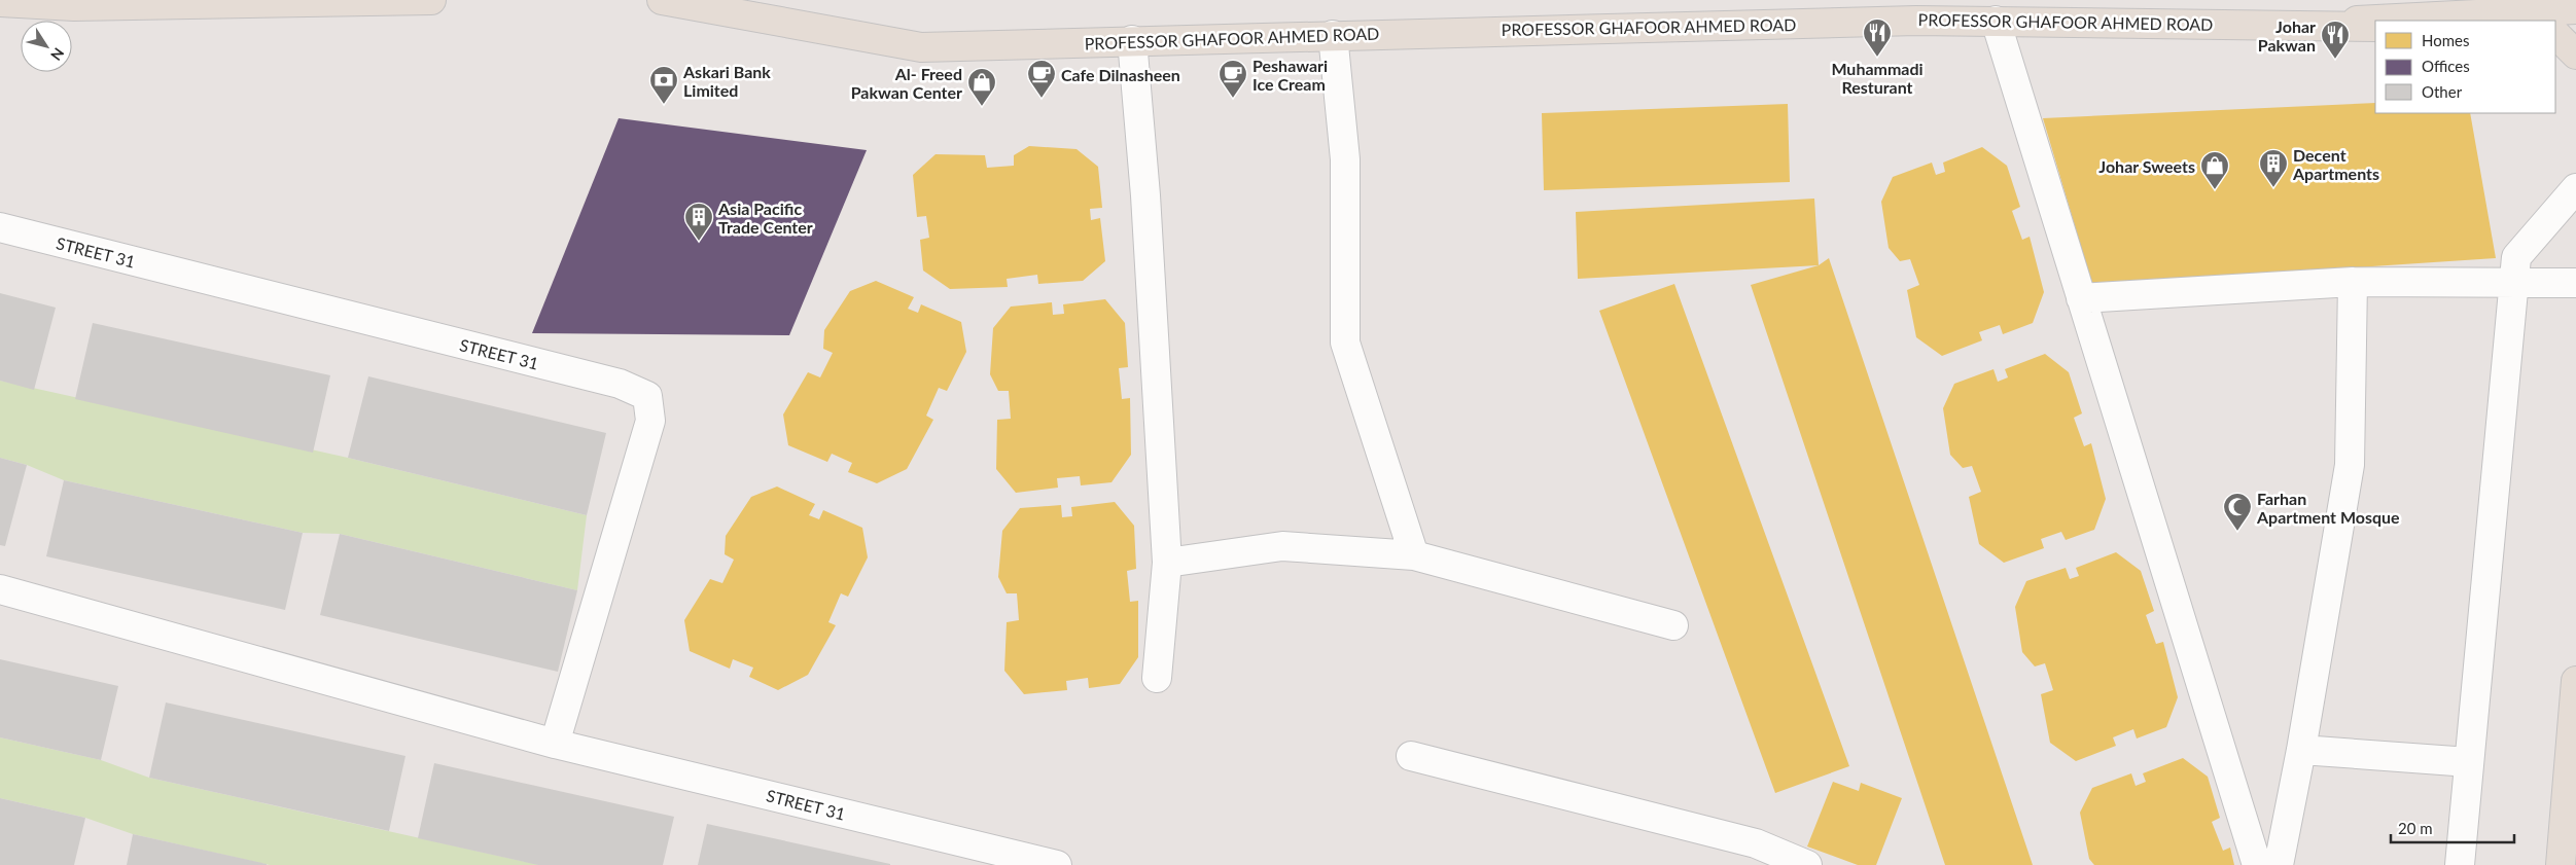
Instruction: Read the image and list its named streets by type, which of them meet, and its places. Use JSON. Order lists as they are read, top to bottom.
{
  "streets": {
    "main road": ["PROFESSOR GHAFOOR AHMED ROAD"],
    "street": ["STREET 31"]
  },
  "places": {
    "restaurant": ["Muhammadi Resturant", "Johar Pakwan"],
    "cafe": ["Cafe Dilnasheen", "Peshawari Ice Cream"],
    "bank": ["Askari Bank Limited"],
    "shop": ["Al- Freed Pakwan Center", "Johar Sweets"],
    "building": ["Decent Apartments", "Asia Pacific Trade Center"],
    "mosque": ["Farhan Apartment Mosque"]
  },
  "legend": ["Homes", "Offices", "Other"],
  "scale_bar": "20 m",
  "north": "bottom right"
}
